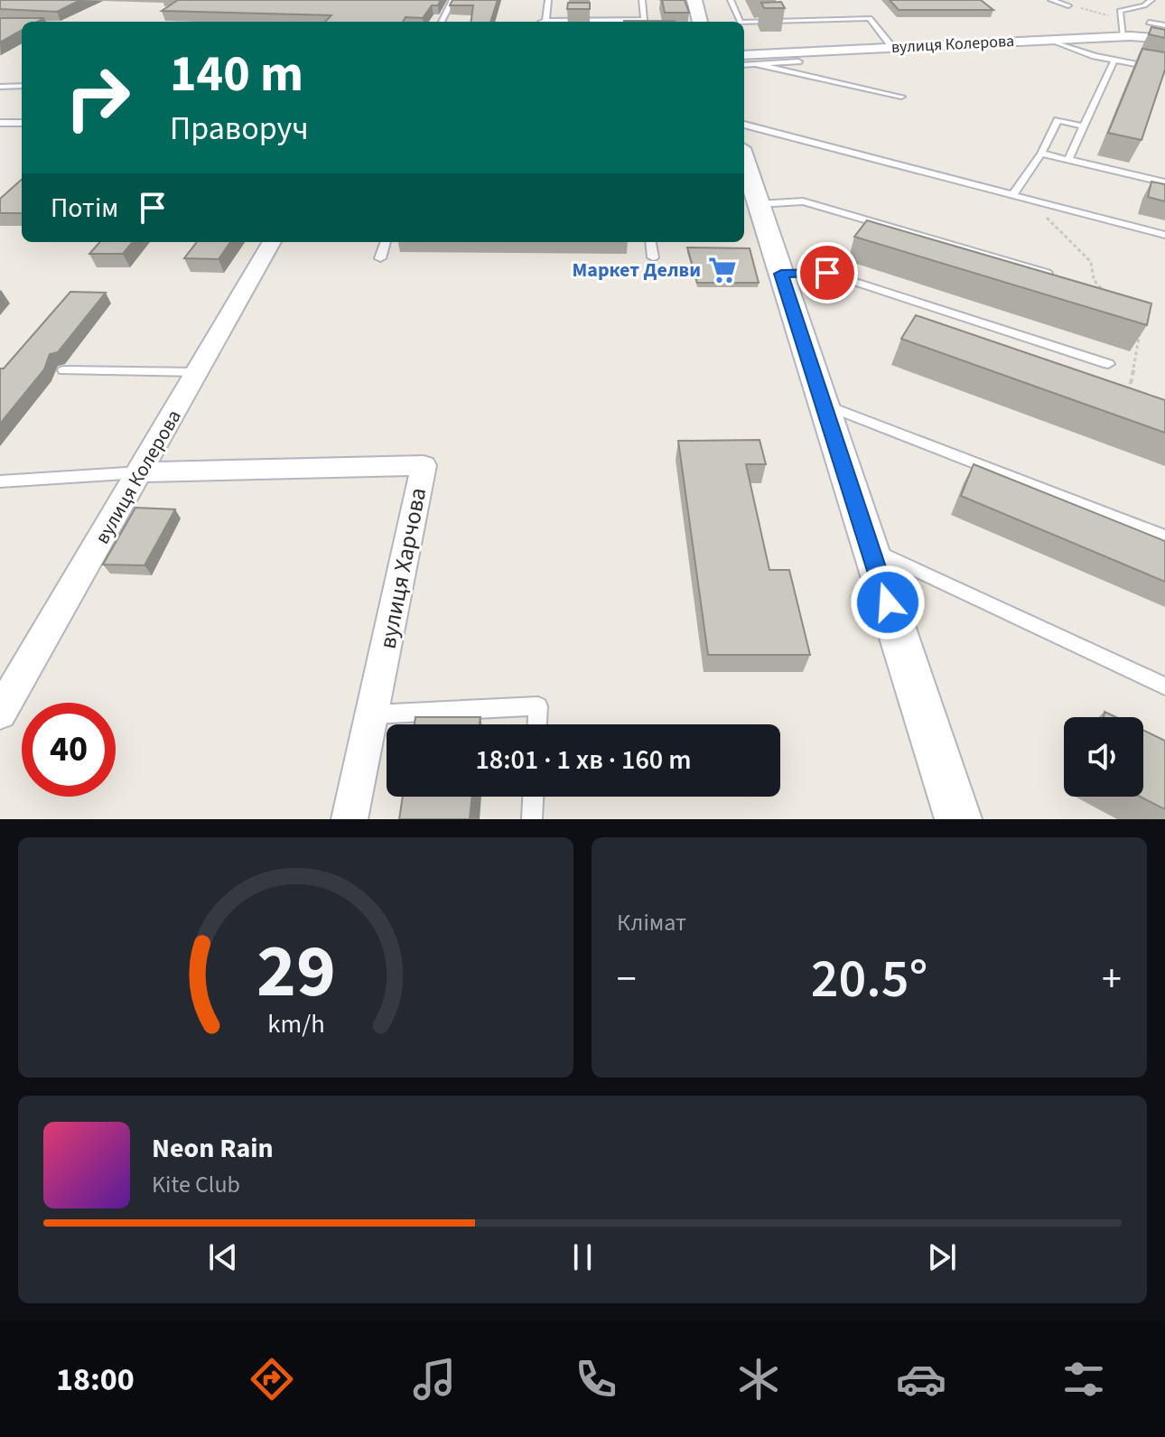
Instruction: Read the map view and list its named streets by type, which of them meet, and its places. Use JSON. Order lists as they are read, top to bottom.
{
  "streets": {
    "street": ["вулиця Колерова", "вулиця Харчова"]
  },
  "crossings": [
    ["вулиця Колерова", "вулиця Харчова"]
  ],
  "places": {
    "supermarket": ["Маркет Делви"]
  },
  "page": {
    "turn": ["140 m", "Праворуч"],
    "then": "Потім",
    "limit": "40",
    "trip": "18:01 · 1 хв · 160 m",
    "tile": "Клімат",
    "heat": ["−", "20.5°", "+"],
    "song": ["Neon Rain", "Kite Club"],
    "tabs": "18:00",
    "gauge": ["29", "km/h"]
  }
}
